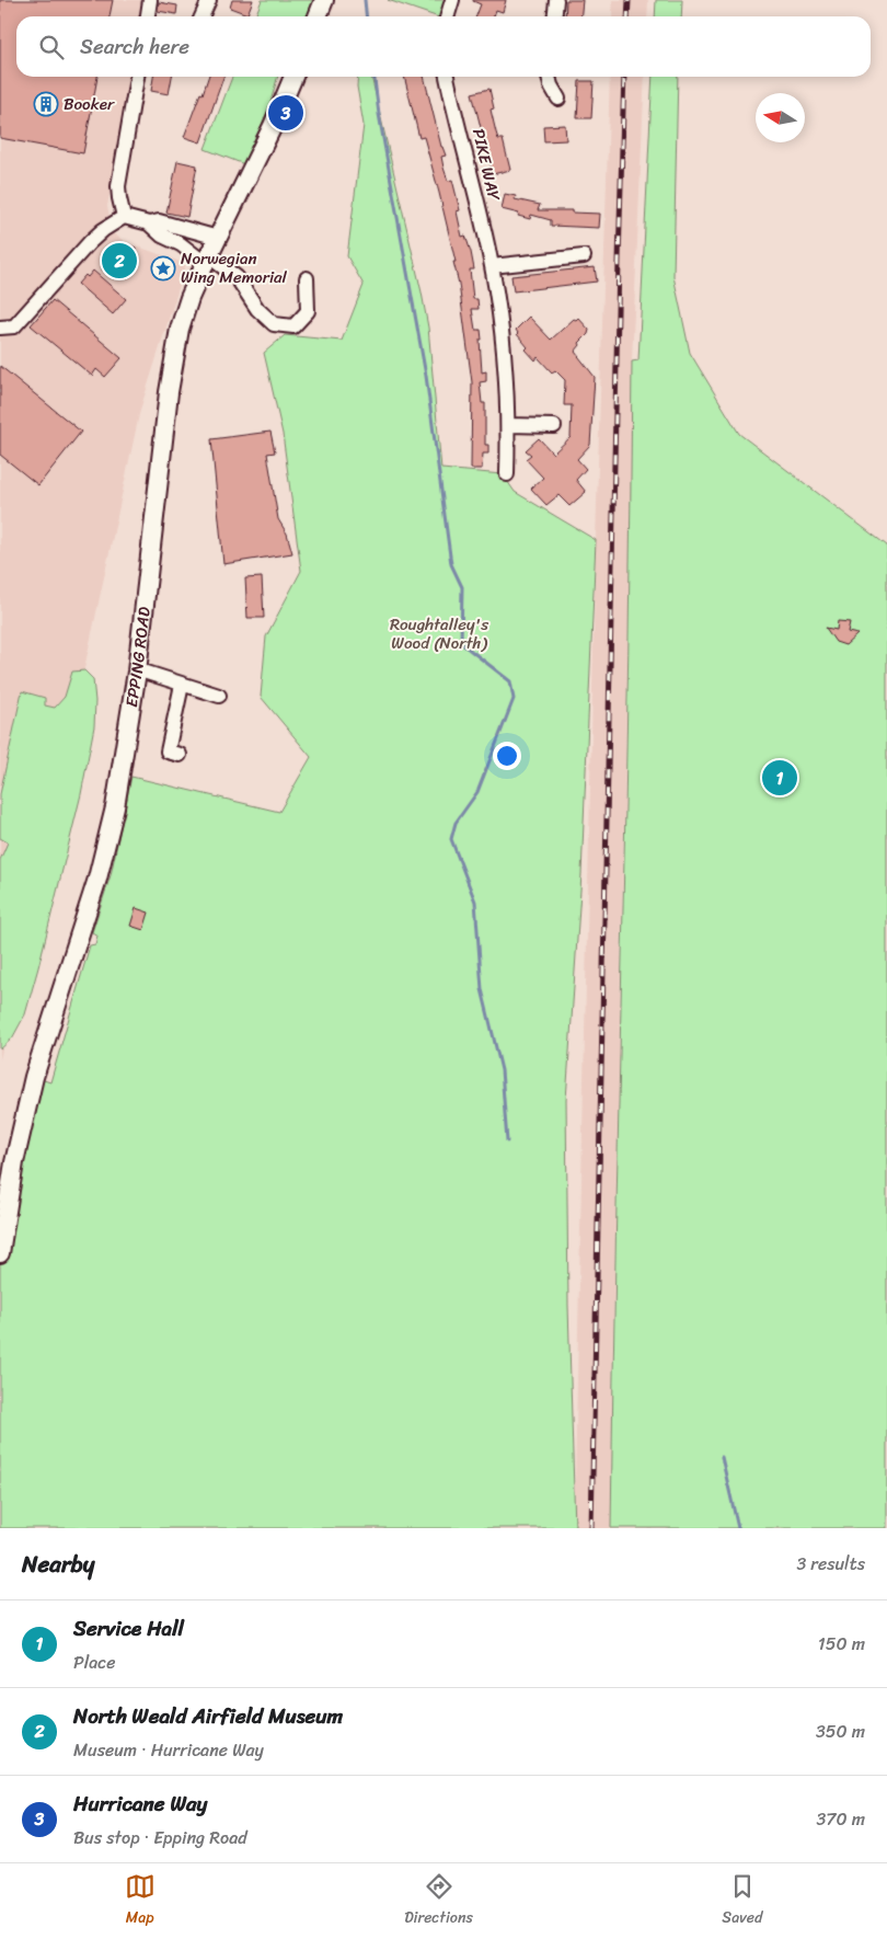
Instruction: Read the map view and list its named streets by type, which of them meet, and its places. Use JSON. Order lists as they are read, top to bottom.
{
  "streets": {
    "main road": ["EPPING ROAD"],
    "street": ["PIKE WAY"]
  },
  "parks": ["Roughtalley's Wood (North)"],
  "places": {
    "building": ["Booker"],
    "place": ["Norwegian Wing Memorial"]
  },
  "north": "left",
  "page": {
    "search": "Search here",
    "pins": ["3", "2", "1"],
    "heading": ["Nearby", "3 results"],
    "list": [
      {
        "mark": "1",
        "name": "Service Hall",
        "note": "Place",
        "value": "150 m"
      },
      {
        "mark": "2",
        "name": "North Weald Airfield Museum",
        "note": "Museum · Hurricane Way",
        "value": "350 m"
      },
      {
        "mark": "3",
        "name": "Hurricane Way",
        "note": "Bus stop · Epping Road",
        "value": "370 m"
      }
    ],
    "nav": ["Map", "Directions", "Saved"]
  }
}
